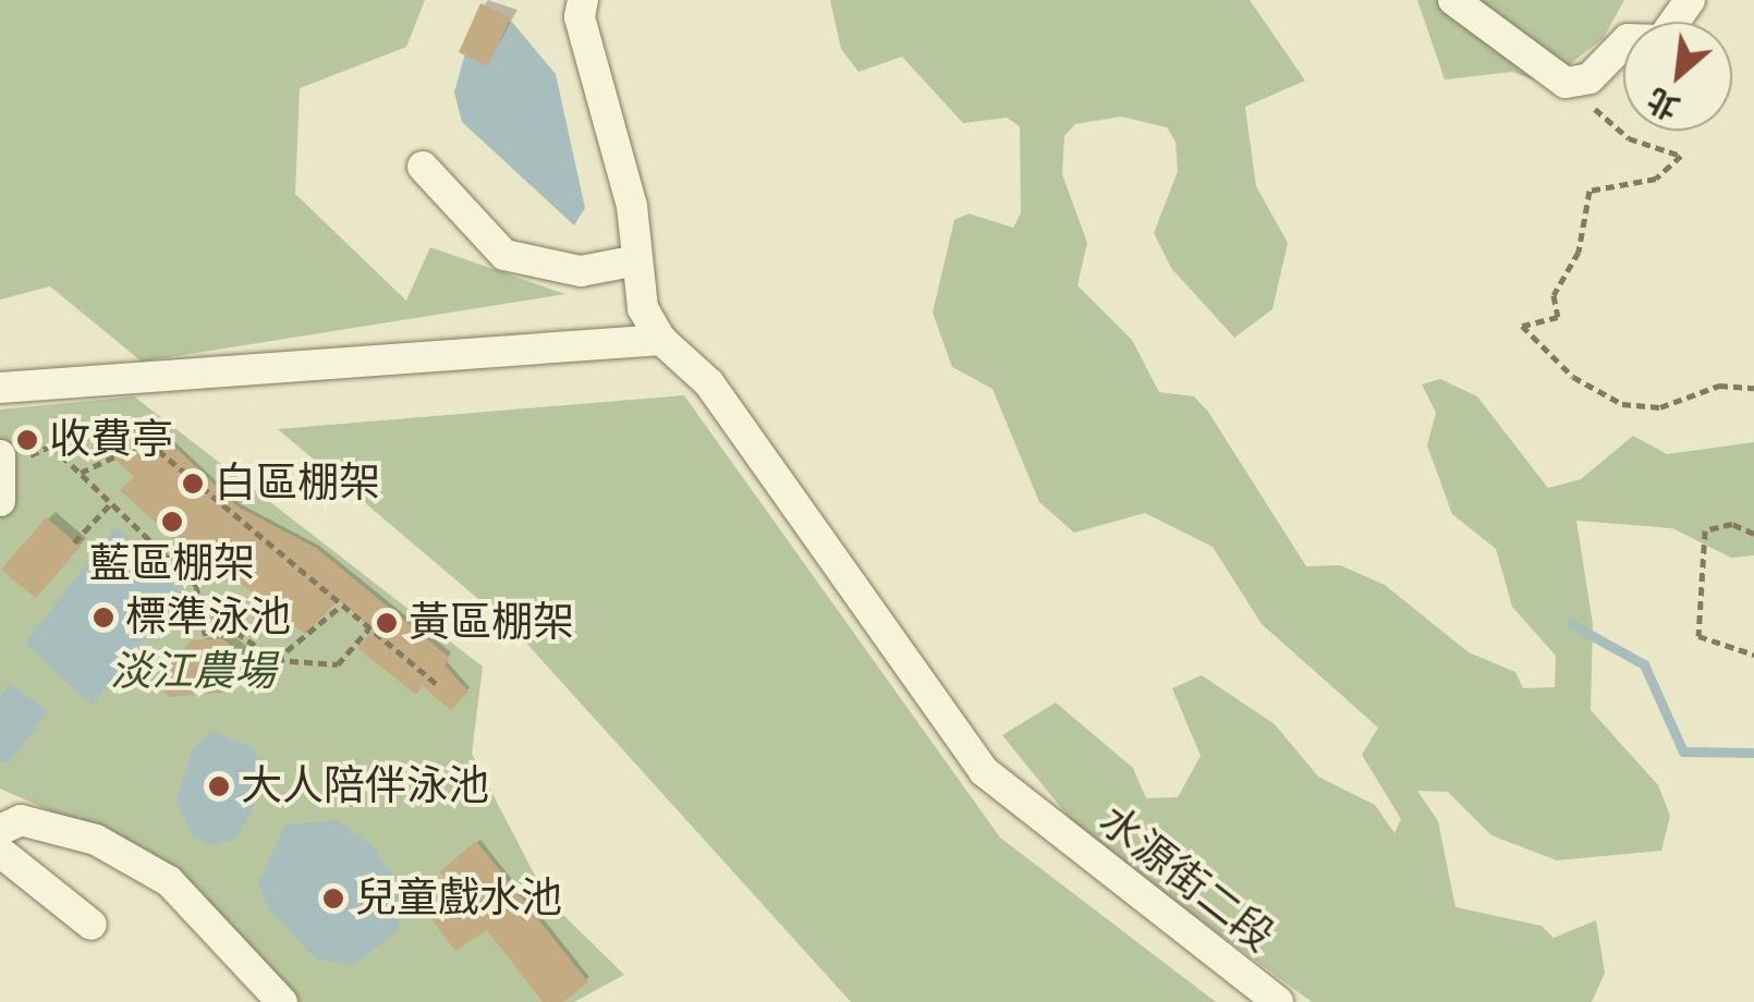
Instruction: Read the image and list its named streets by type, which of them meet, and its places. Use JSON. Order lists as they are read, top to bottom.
{
  "streets": {
    "street": ["水源街二段"]
  },
  "parks": ["淡江農場"],
  "places": [
    "收費亭",
    "白區棚架",
    "藍區棚架",
    "標準泳池",
    "黃區棚架",
    "大人陪伴泳池",
    "兒童戲水池"
  ],
  "north": "bottom left"
}
